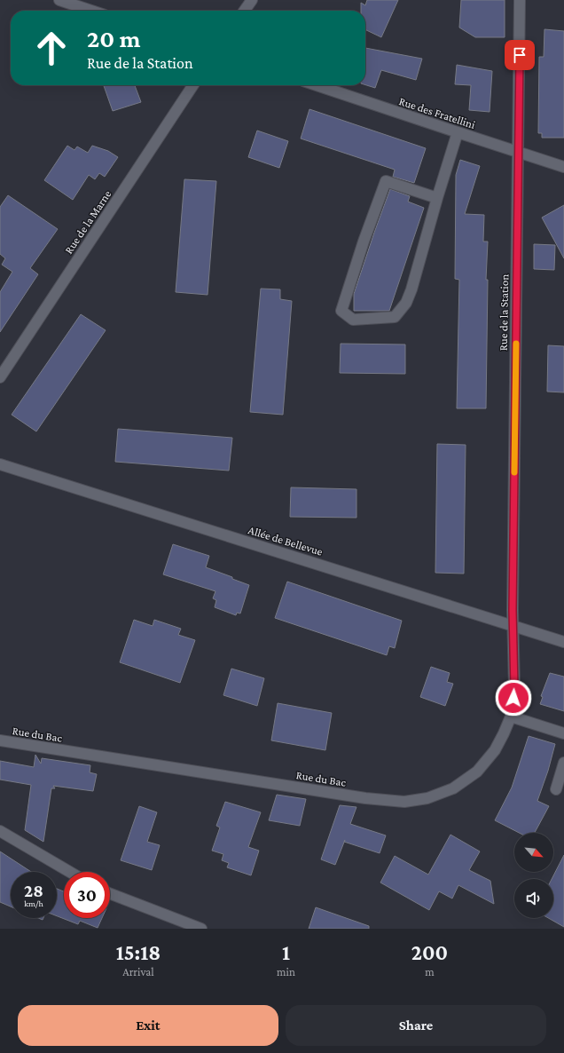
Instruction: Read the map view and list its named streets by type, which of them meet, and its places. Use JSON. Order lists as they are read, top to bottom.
{
  "streets": {
    "street": [
      "Rue des Fratellini",
      "Rue de la Marne",
      "Rue de la Station",
      "Allée de Bellevue",
      "Rue du Bac"
    ]
  },
  "crossings": [
    ["Rue des Fratellini", "Rue de la Station"],
    ["Rue de la Station", "Allée de Bellevue"],
    ["Rue de la Station", "Rue du Bac"],
    ["Allée de Bellevue", "Rue du Bac"]
  ],
  "north": "bottom right",
  "page": {
    "turn": ["20 m", "Rue de la Station"],
    "speed": "28 km/h",
    "limit": "30",
    "eta": [
      "15:18",
      "Arrival",
      "1",
      "min",
      "200",
      "m"
    ],
    "buttons": ["Exit", "Share"]
  }
}
